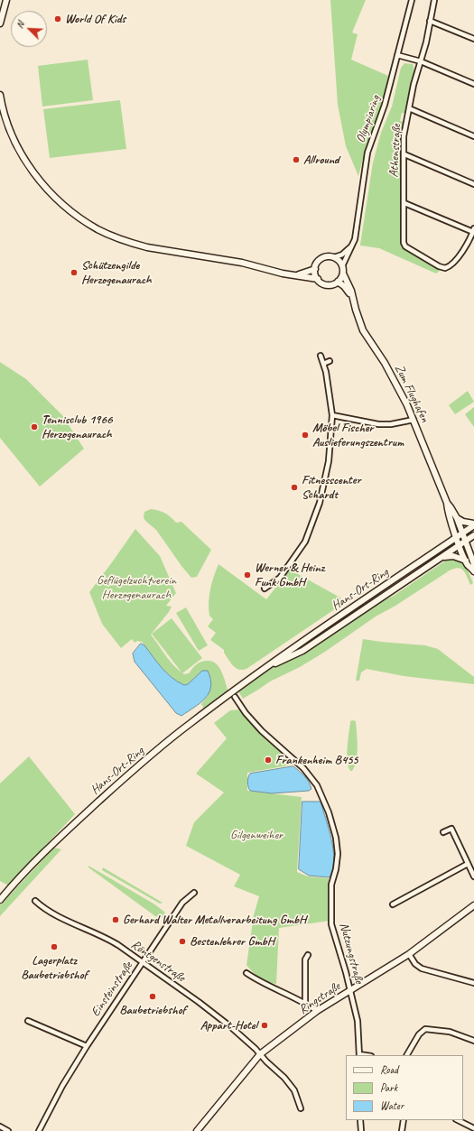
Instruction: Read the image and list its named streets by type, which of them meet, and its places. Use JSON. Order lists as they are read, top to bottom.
{
  "streets": {
    "street": [
      "Olympiaring",
      "Athenstraße",
      "Zum Flughafen",
      "Hans-Ort-Ring",
      "Nutzungstraße",
      "Röntgenstraße",
      "Einsteinstraße",
      "Ringstraße"
    ]
  },
  "crossings": [
    ["Olympiaring", "Zum Flughafen"],
    ["Zum Flughafen", "Hans-Ort-Ring"],
    ["Nutzungstraße", "Ringstraße"],
    ["Röntgenstraße", "Einsteinstraße"],
    ["Röntgenstraße", "Ringstraße"]
  ],
  "parks": ["Geflügelzuchtverein Herzogenaurach", "Gilgenweiher"],
  "places": [
    "World Of Kids",
    "Allround",
    "Schützengilde Herzogenaurach",
    "Tennisclub 1966 Herzogenaurach",
    "Möbel Fischer Auslieferungszentrum",
    "Fitnesscenter Schardt",
    "Werner & Heinz Funk GmbH",
    "Frankenheim B455",
    "Gerhard Walter Metallverarbeitung GmbH",
    "Bestenlehrer GmbH",
    "Lagerplatz Baubetriebshof",
    "Baubetriebshof",
    "Appart-Hotel"
  ],
  "legend": ["Road", "Park", "Water"],
  "north": "top left"
}
